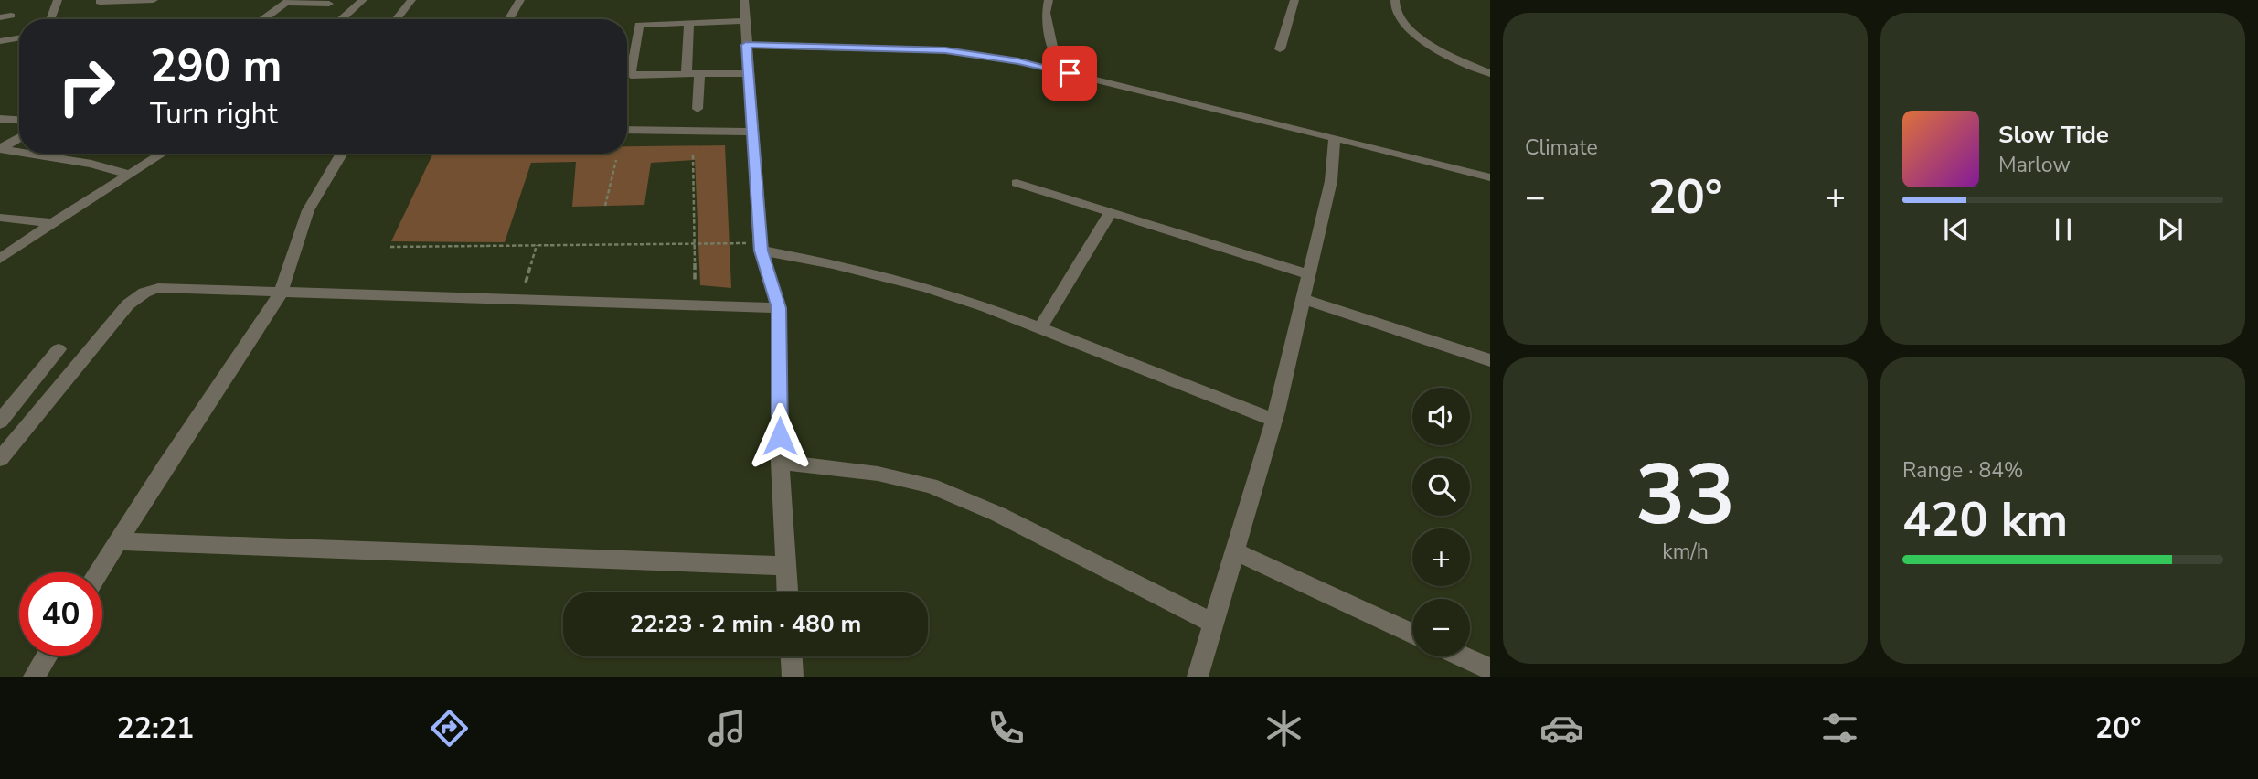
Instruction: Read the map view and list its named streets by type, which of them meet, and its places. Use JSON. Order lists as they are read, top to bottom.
{
  "page": {
    "tile": [
      "Climate",
      ["33", "km/h"],
      ["Range · 84%", "420 km"]
    ],
    "turn": ["290 m", "Turn right"],
    "song": ["Slow Tide", "Marlow"],
    "heat": ["−", "20°", "+"],
    "map_buttons": ["+", "−"],
    "limit": "40",
    "trip": "22:23 · 2 min · 480 m",
    "tabs": ["22:21", "20°"]
  }
}
